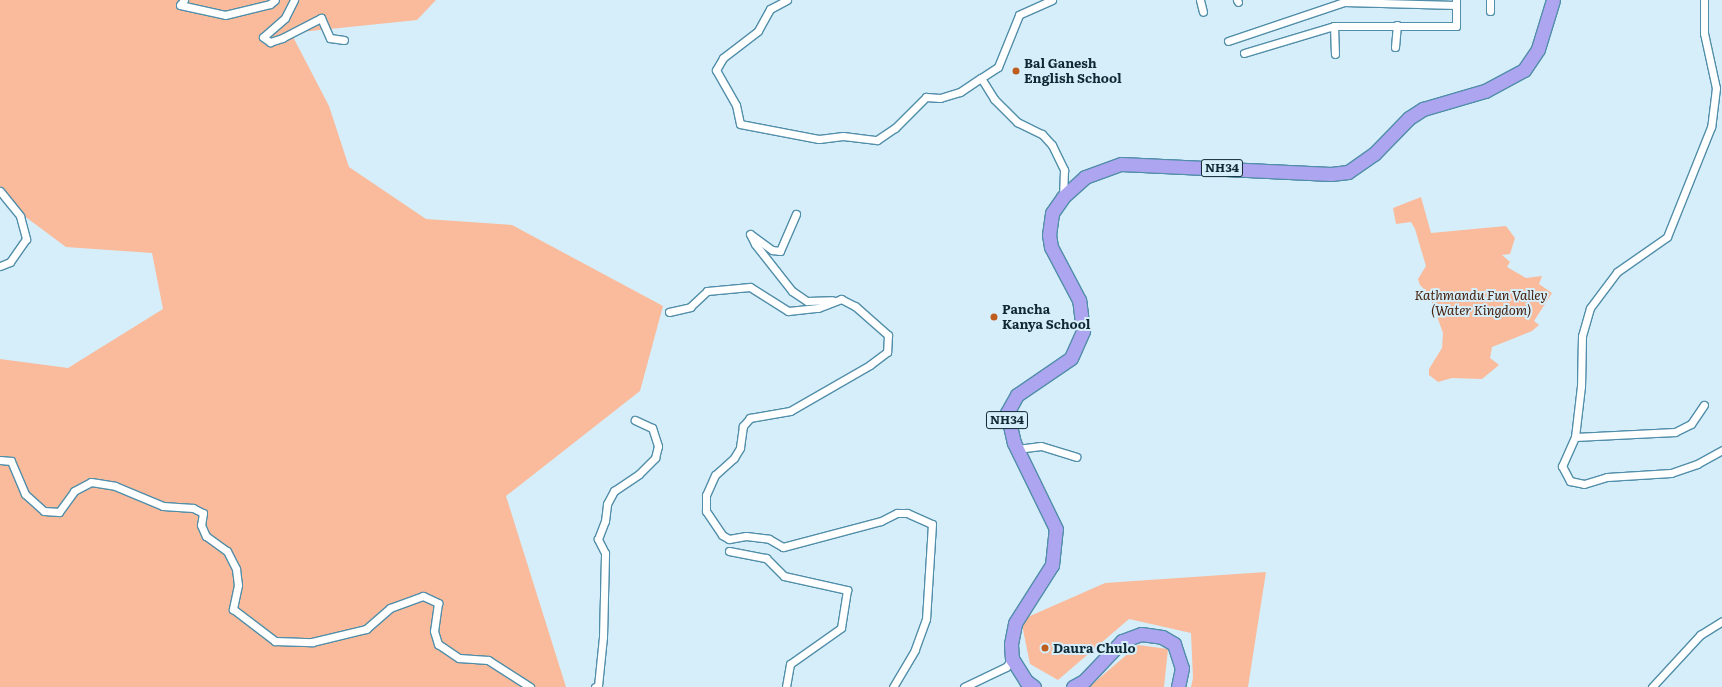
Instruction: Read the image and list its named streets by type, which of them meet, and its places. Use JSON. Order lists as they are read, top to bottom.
{
  "streets": {
    "highway": ["NH34"]
  },
  "parks": ["Kathmandu Fun Valley (Water Kingdom)"],
  "places": ["Bal Ganesh English School", "Pancha Kanya School", "Daura Chulo"]
}
